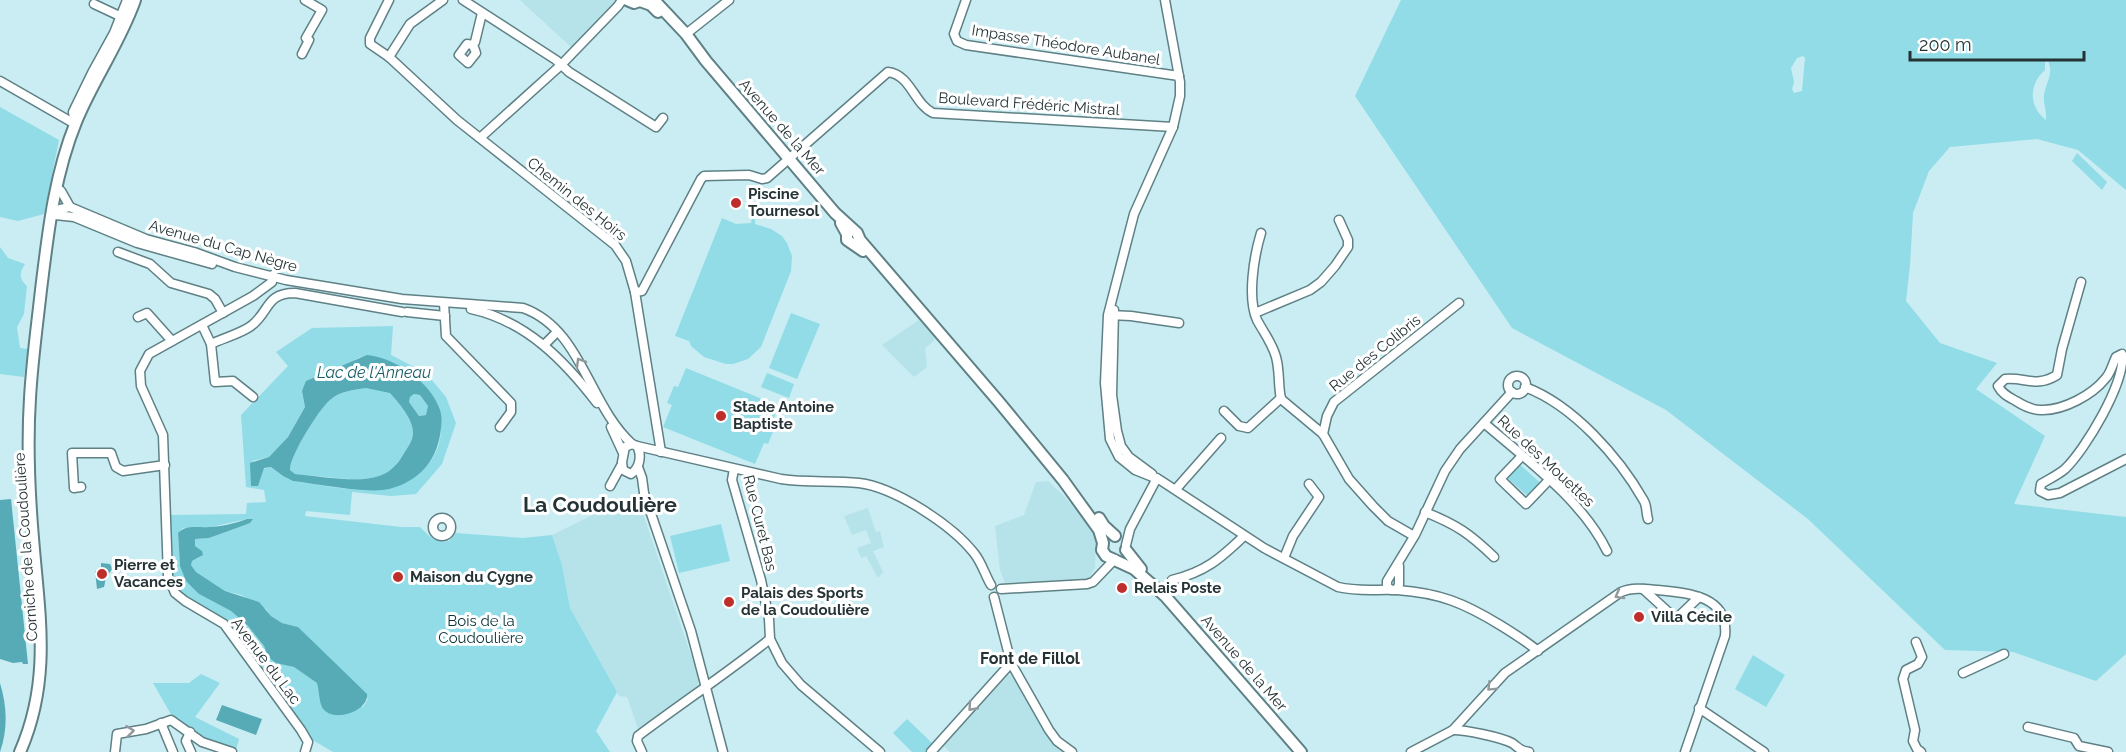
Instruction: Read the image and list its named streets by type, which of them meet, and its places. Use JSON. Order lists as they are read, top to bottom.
{
  "streets": {
    "main road": ["Avenue de la Mer", "Corniche de la Coudoulière"],
    "street": [
      "Impasse Théodore Aubanel",
      "Boulevard Frédéric Mistral",
      "Chemin des Hoirs",
      "Avenue du Cap Nègre",
      "Rue des Colibris",
      "Rue des Mouettes",
      "Rue Curet Bas",
      "Avenue du Lac"
    ]
  },
  "crossings": [
    ["Boulevard Frédéric Mistral", "Avenue de la Mer"],
    ["Avenue du Cap Nègre", "Avenue du Lac"]
  ],
  "districts": ["La Coudoulière", "Font de Fillol"],
  "water": ["Lac de l'Anneau"],
  "parks": ["Bois de la Coudoulière"],
  "places": [
    "Piscine Tournesol",
    "Stade Antoine Baptiste",
    "Pierre et Vacances",
    "Maison du Cygne",
    "Relais Poste",
    "Palais des Sports de la Coudoulière",
    "Villa Cécile"
  ],
  "scale_bar": "200 m"
}
